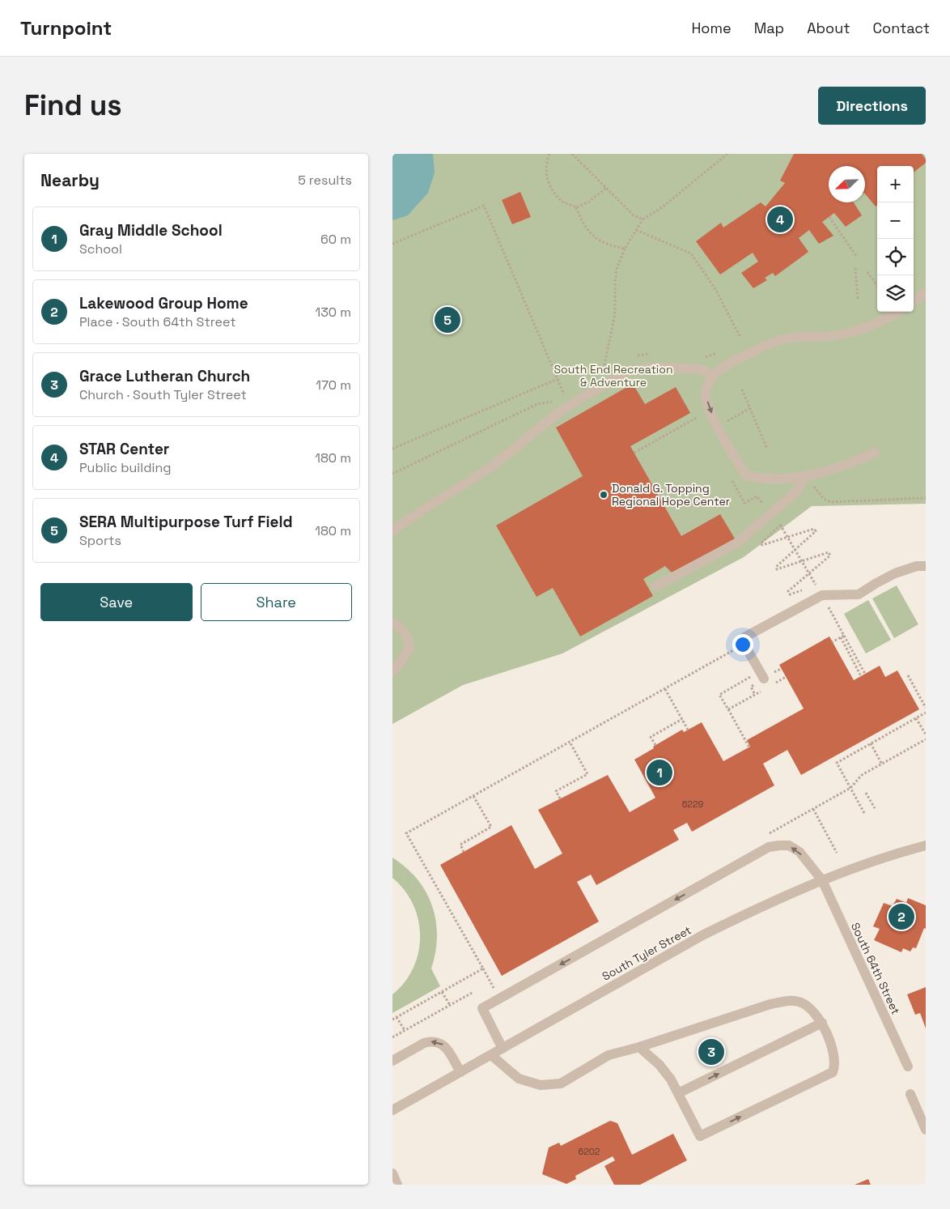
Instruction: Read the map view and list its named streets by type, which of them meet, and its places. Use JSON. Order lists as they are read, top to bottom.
{
  "streets": {
    "street": ["South Tyler Street", "South 64th Street"]
  },
  "crossings": [
    ["South Tyler Street", "South 64th Street"]
  ],
  "one_way": ["South 64th Street"],
  "parks": ["South End Recreation & Adventure"],
  "places": ["Donald G. Topping Regional Hope Center"],
  "house_numbers": ["6229", "6202"],
  "north": "bottom left",
  "page": {
    "header": "Turnpoint",
    "nav": [
      "Home",
      "Map",
      "About",
      "Contact"
    ],
    "buttons": [
      "Directions",
      ["Save", "Share"]
    ],
    "title": "Find us",
    "heading": ["Nearby", "5 results"],
    "map_buttons": ["+", "−"],
    "pins": [
      "4",
      "5",
      "1",
      "2",
      "3"
    ],
    "list": [
      {
        "mark": "1",
        "name": "Gray Middle School",
        "note": "School",
        "value": "60 m"
      },
      {
        "mark": "2",
        "name": "Lakewood Group Home",
        "note": "Place · South 64th Street",
        "value": "130 m"
      },
      {
        "mark": "3",
        "name": "Grace Lutheran Church",
        "note": "Church · South Tyler Street",
        "value": "170 m"
      },
      {
        "mark": "4",
        "name": "STAR Center",
        "note": "Public building",
        "value": "180 m"
      },
      {
        "mark": "5",
        "name": "SERA Multipurpose Turf Field",
        "note": "Sports",
        "value": "180 m"
      }
    ]
  }
}
